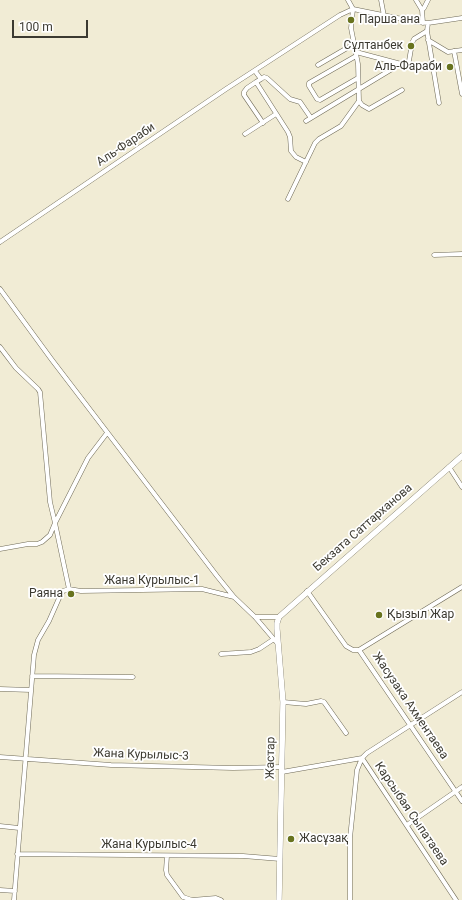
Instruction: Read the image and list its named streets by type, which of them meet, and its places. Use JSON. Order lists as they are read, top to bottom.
{
  "streets": {
    "street": [
      "Аль-Фараби",
      "Бекзата Саттарханова",
      "Жана Курылыс-1",
      "Жасузака Ахментаева",
      "Жана Курылыс-3",
      "Жастар",
      "Карсыбая Сыпатаева",
      "Жана Курылыс-4"
    ]
  },
  "crossings": [
    ["Бекзата Саттарханова", "Жасузака Ахментаева"],
    ["Бекзата Саттарханова", "Жастар"],
    ["Жана Курылыс-3", "Жастар"],
    ["Жана Курылыс-3", "Карсыбая Сыпатаева"],
    ["Жастар", "Жана Курылыс-4"]
  ],
  "places": [
    "Парша ана",
    "Сұлтанбек",
    "Аль-Фараби",
    "Раяна",
    "Қызыл Жар",
    "Жасұзақ"
  ],
  "scale_bar": "100 m"
}
